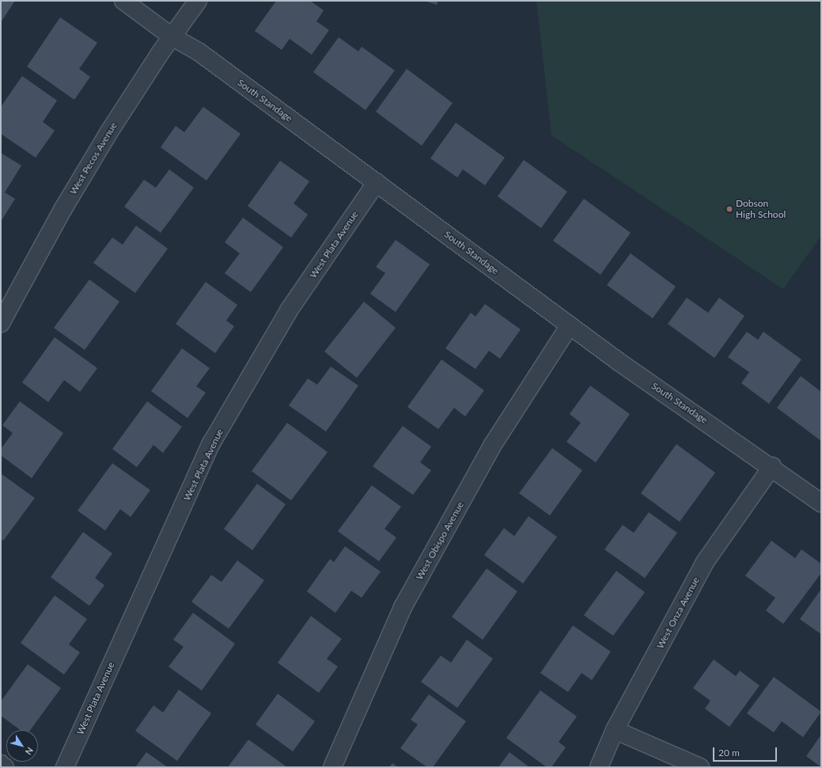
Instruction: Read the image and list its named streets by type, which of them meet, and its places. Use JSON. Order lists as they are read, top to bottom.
{
  "streets": {
    "street": [
      "South Standage",
      "West Pecos Avenue",
      "West Plata Avenue",
      "West Obispo Avenue",
      "West Onza Avenue"
    ]
  },
  "crossings": [
    ["South Standage", "West Pecos Avenue"],
    ["South Standage", "West Plata Avenue"],
    ["South Standage", "West Obispo Avenue"],
    ["South Standage", "West Onza Avenue"]
  ],
  "places": ["Dobson High School"],
  "scale_bar": "20 m",
  "north": "bottom right"
}
